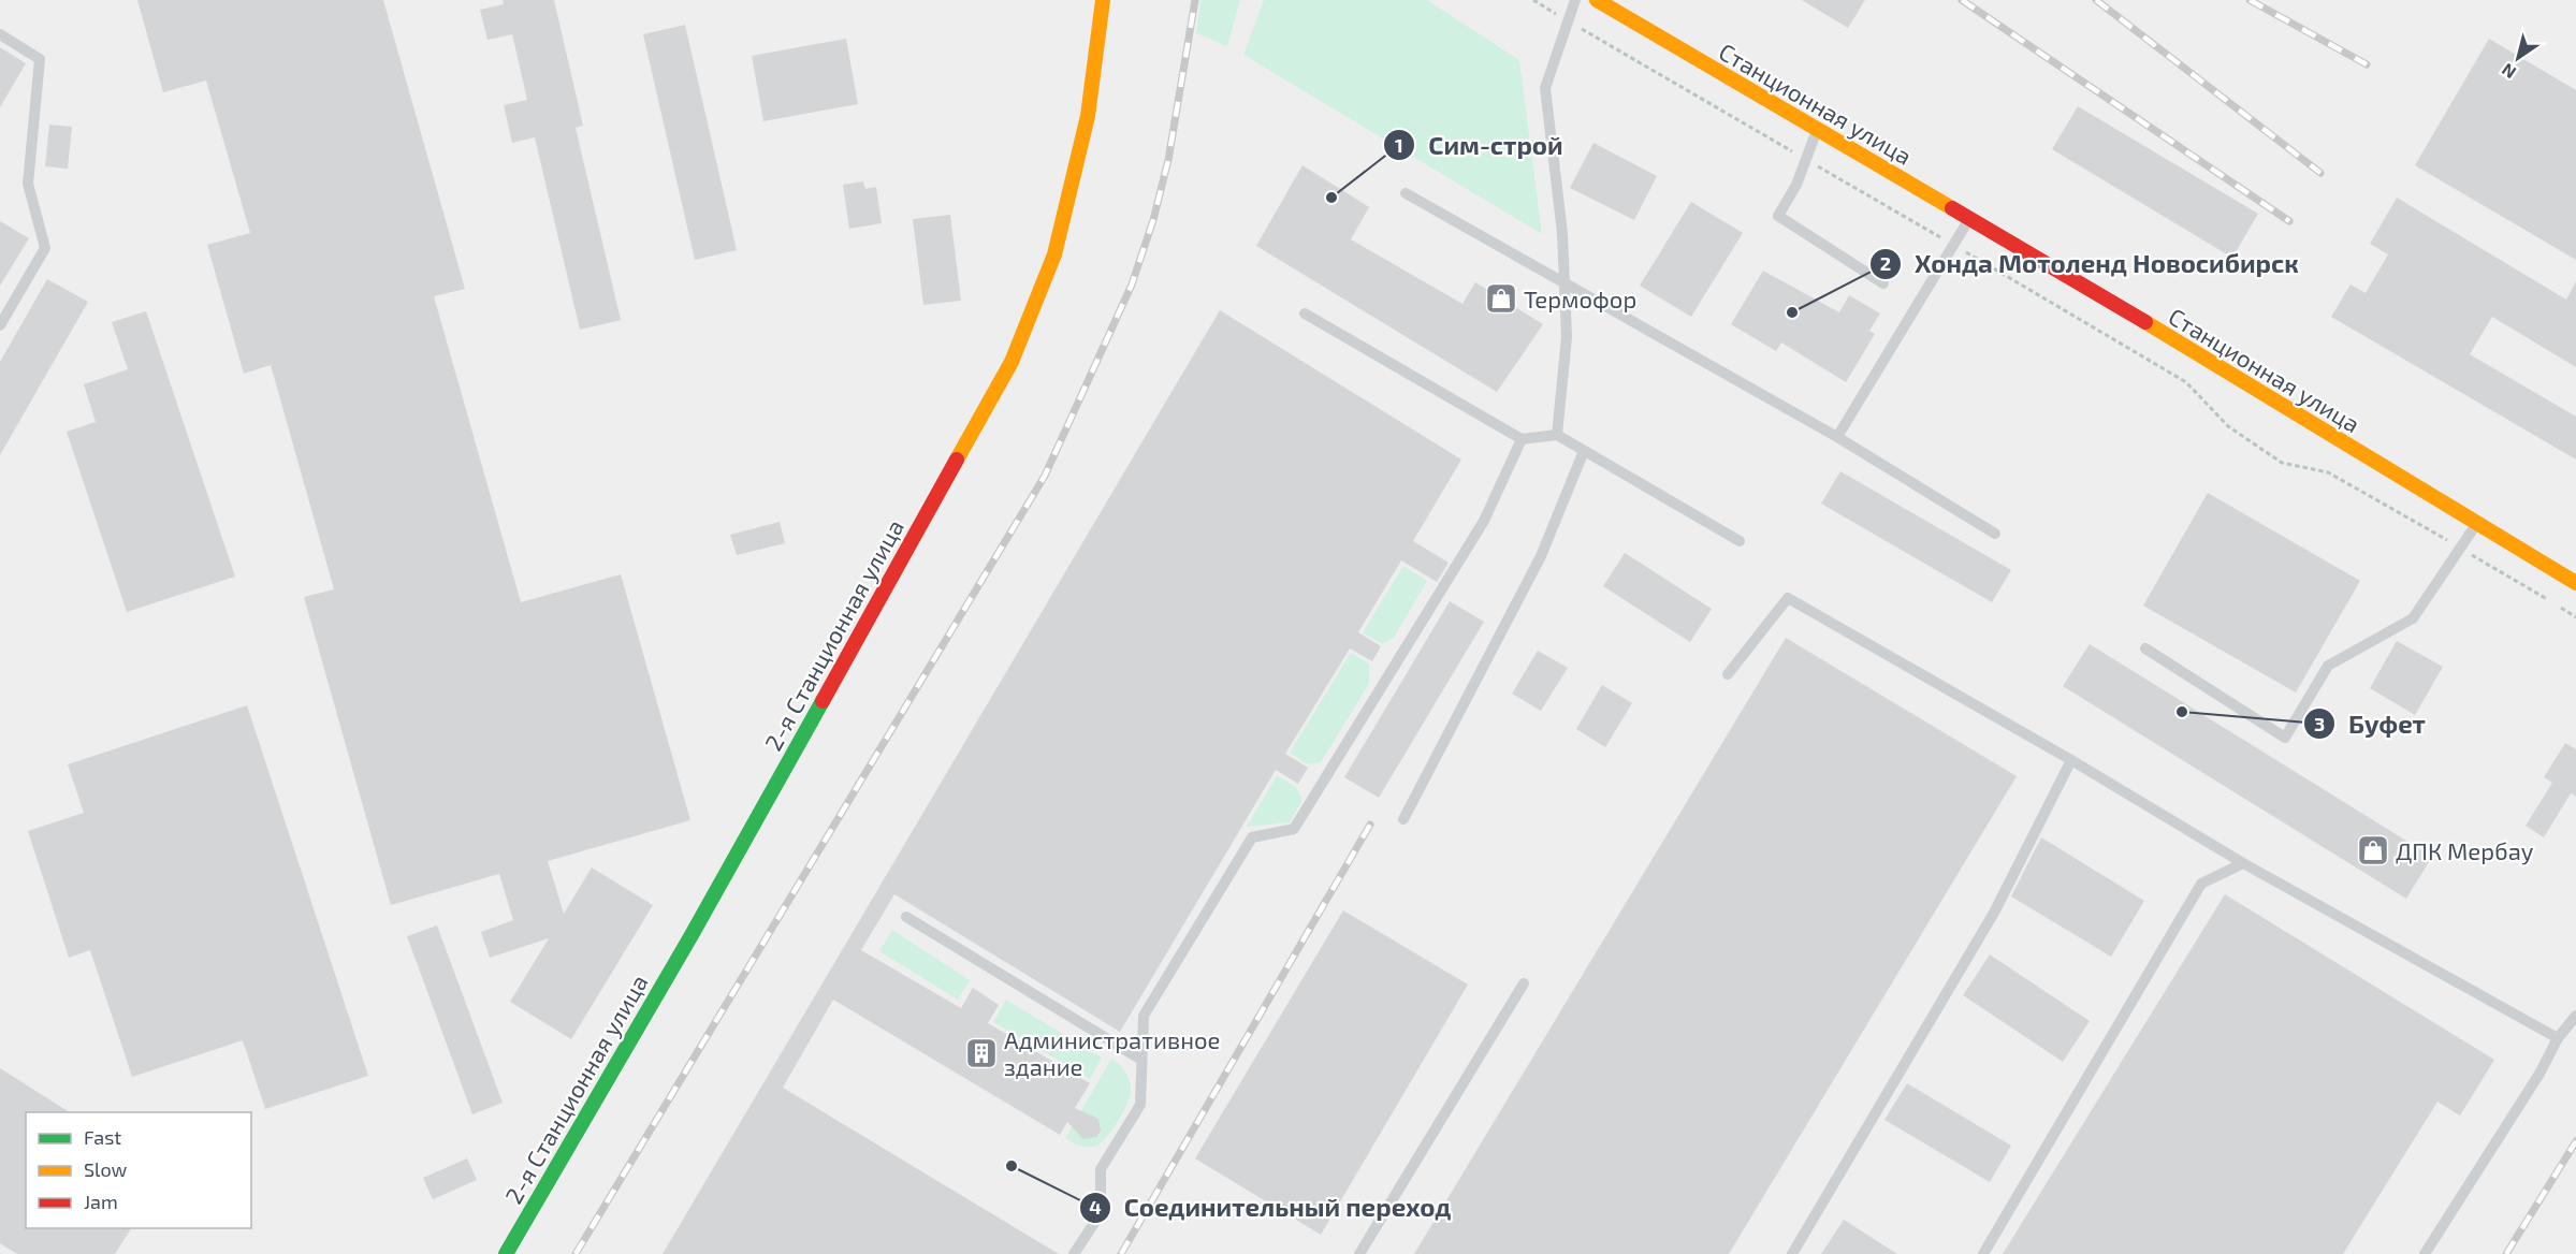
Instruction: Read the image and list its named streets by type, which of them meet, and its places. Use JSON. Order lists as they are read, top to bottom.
{
  "streets": {
    "main road": ["Станционная улица", "2-я Станционная улица"]
  },
  "places": {
    "other": [
      "Сим-строй",
      "Хонда Мотоленд Новосибирск",
      "Буфет",
      "Соединительный переход"
    ],
    "shop": ["Термофор", "ДПК Мербау"],
    "building": ["Административное здание"]
  },
  "legend": ["Fast", "Slow", "Jam"],
  "north": "bottom left"
}
